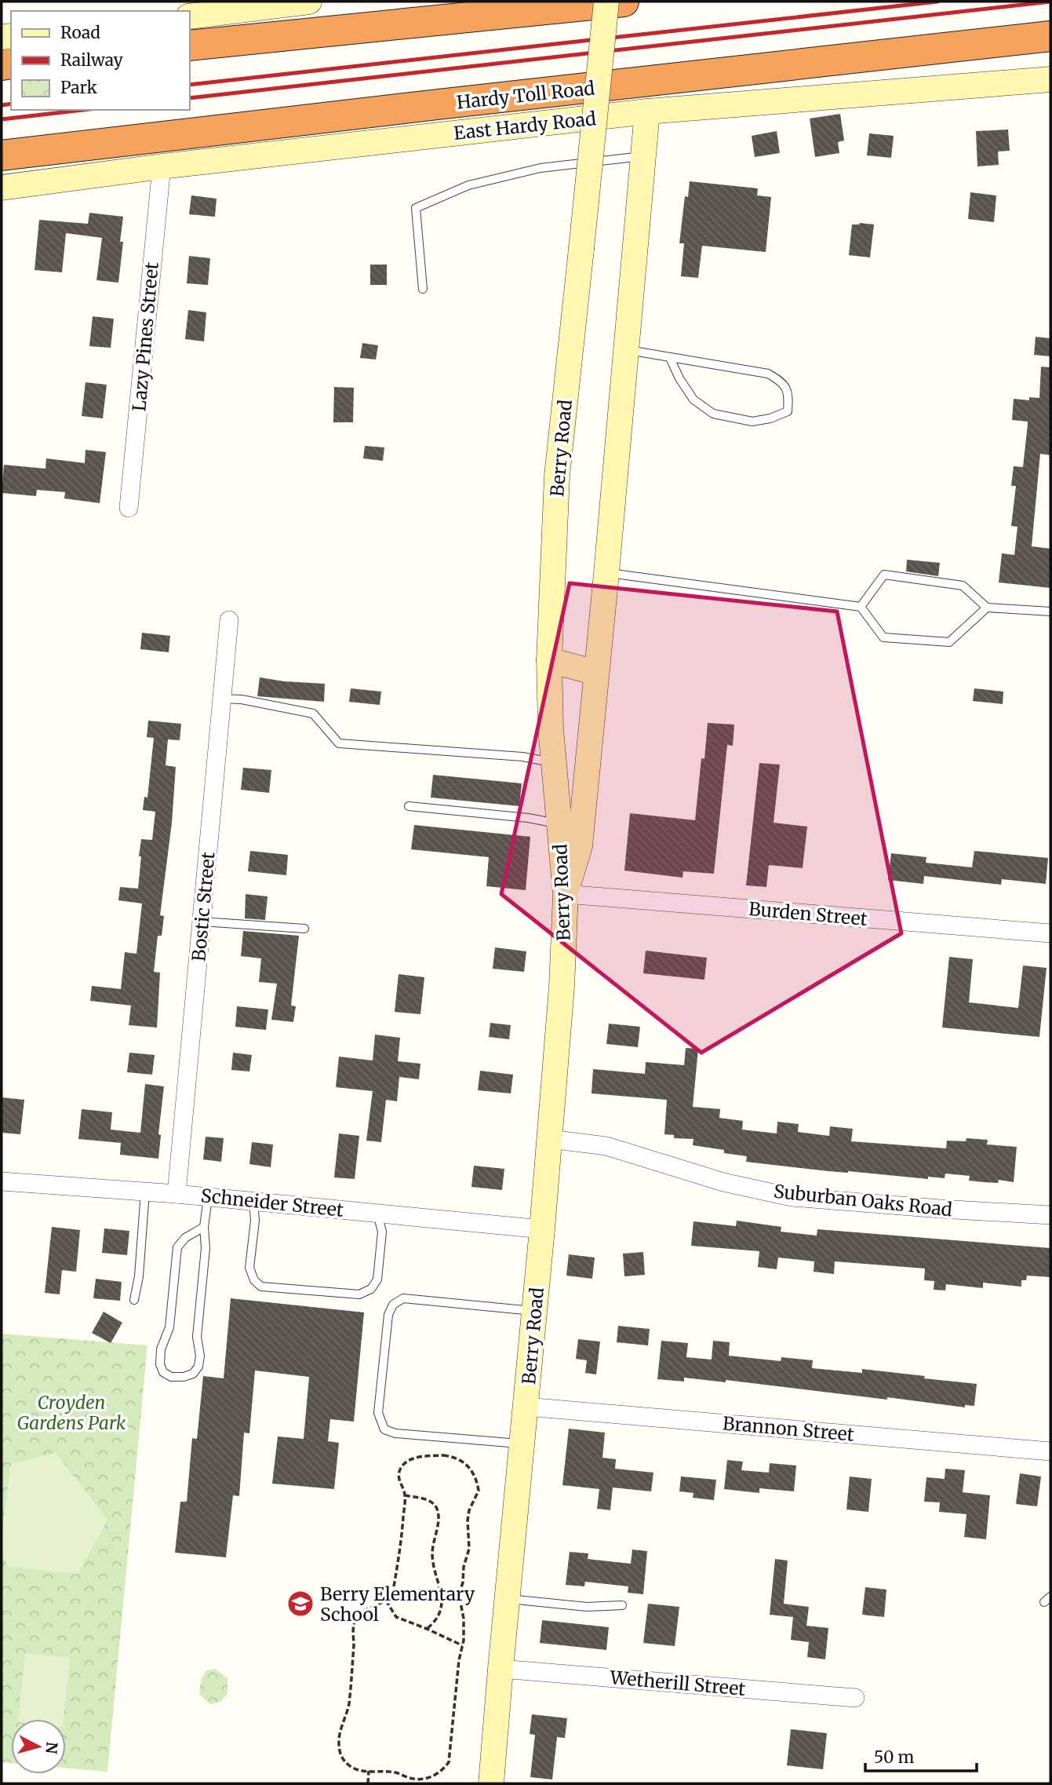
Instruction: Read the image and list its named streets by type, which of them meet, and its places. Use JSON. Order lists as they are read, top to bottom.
{
  "streets": {
    "highway": ["Hardy Toll Road"],
    "main road": ["East Hardy Road", "Berry Road"],
    "street": [
      "Lazy Pines Street",
      "Bostic Street",
      "Burden Street",
      "Suburban Oaks Road",
      "Schneider Street",
      "Brannon Street",
      "Wetherill Street"
    ]
  },
  "crossings": [
    ["East Hardy Road", "Lazy Pines Street"],
    ["Berry Road", "Burden Street"],
    ["Berry Road", "Suburban Oaks Road"],
    ["Berry Road", "Schneider Street"],
    ["Berry Road", "Brannon Street"],
    ["Berry Road", "Wetherill Street"],
    ["Bostic Street", "Schneider Street"]
  ],
  "parks": ["Croyden Gardens Park"],
  "places": {
    "school or university": ["Berry Elementary School"]
  },
  "legend": ["Road", "Railway", "Park"],
  "scale_bar": "50 m",
  "north": "right"
}
